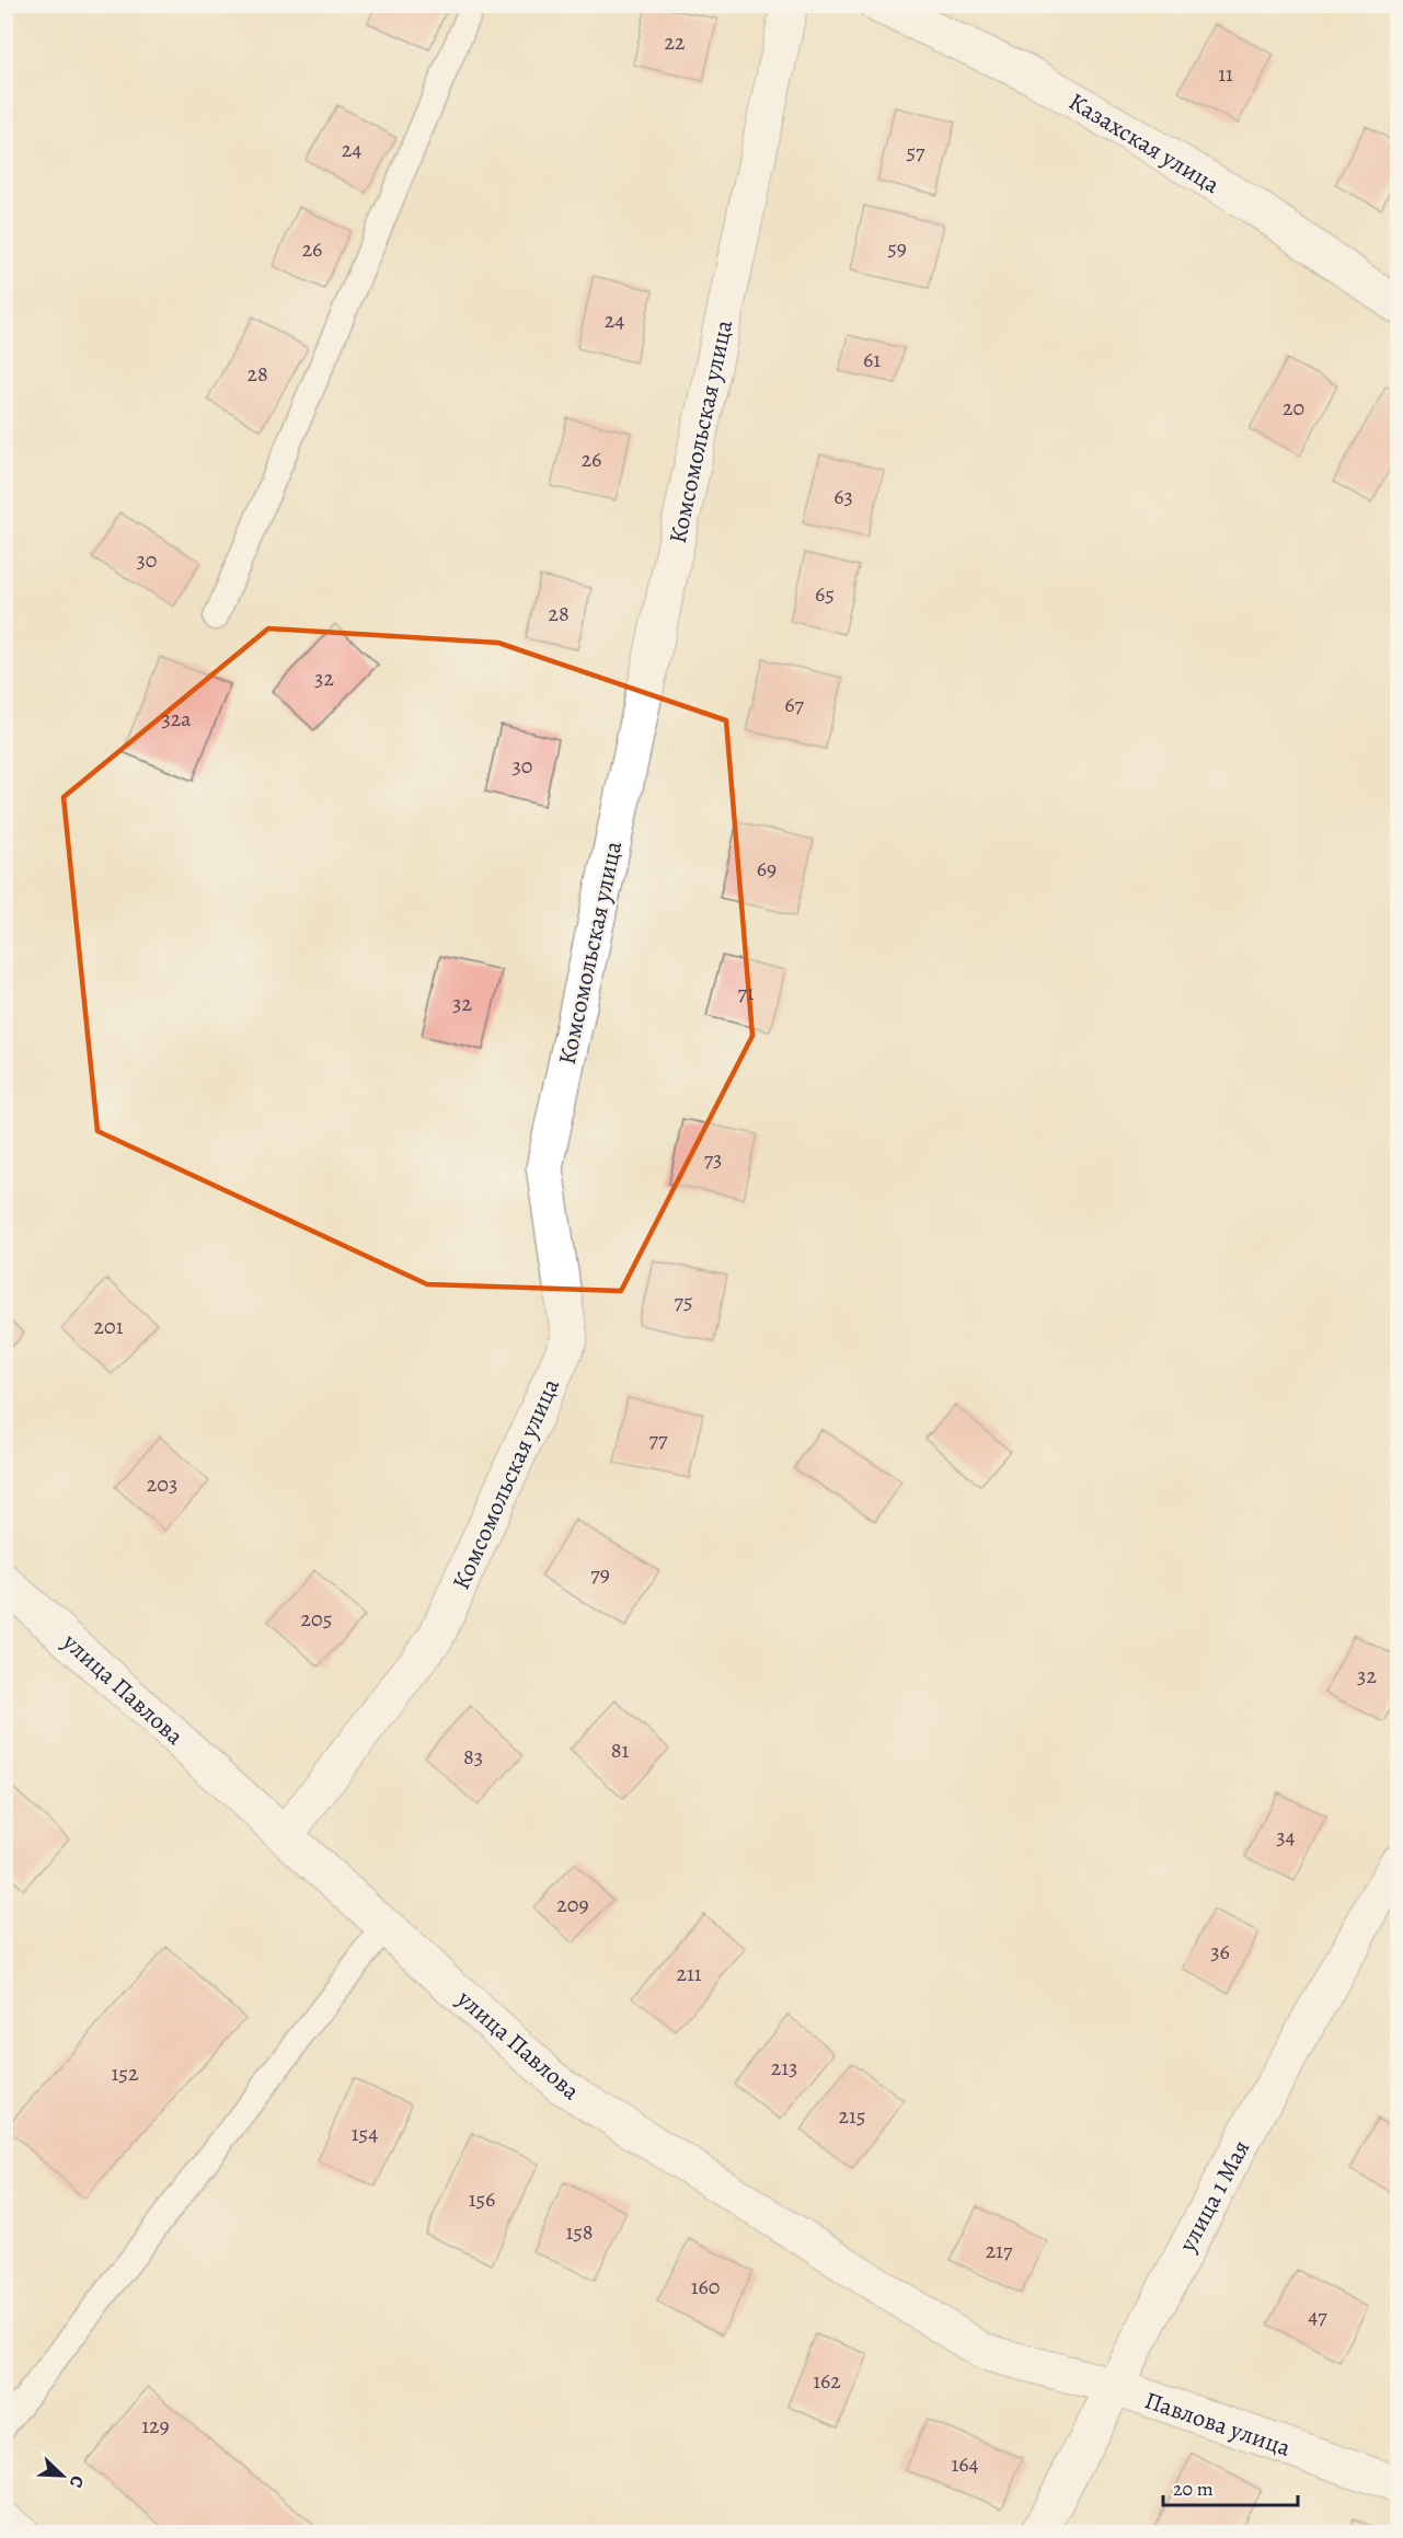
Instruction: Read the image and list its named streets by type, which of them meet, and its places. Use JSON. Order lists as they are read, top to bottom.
{
  "streets": {
    "street": [
      "Казахская улица",
      "Комсомольская улица",
      "улица Павлова",
      "улица 1 Мая",
      "Павлова улица"
    ]
  },
  "crossings": [
    ["Комсомольская улица", "улица Павлова"],
    ["улица Павлова", "улица 1 Мая"],
    ["улица Павлова", "Павлова улица"],
    ["улица 1 Мая", "Павлова улица"]
  ],
  "house_numbers": [
    "22",
    "11",
    "24",
    "57",
    "59",
    "26",
    "24",
    "61",
    "28",
    "20",
    "26",
    "63",
    "30",
    "65",
    "28",
    "32",
    "67",
    "32а",
    "30",
    "69",
    "71",
    "32",
    "73",
    "75",
    "201",
    "77",
    "203",
    "79",
    "205",
    "32",
    "81",
    "83",
    "34",
    "209",
    "36",
    "211",
    "213",
    "152",
    "215",
    "154",
    "156",
    "158",
    "217",
    "160",
    "47",
    "162",
    "129",
    "164"
  ],
  "scale_bar": "20 m",
  "north": "bottom right"
}
